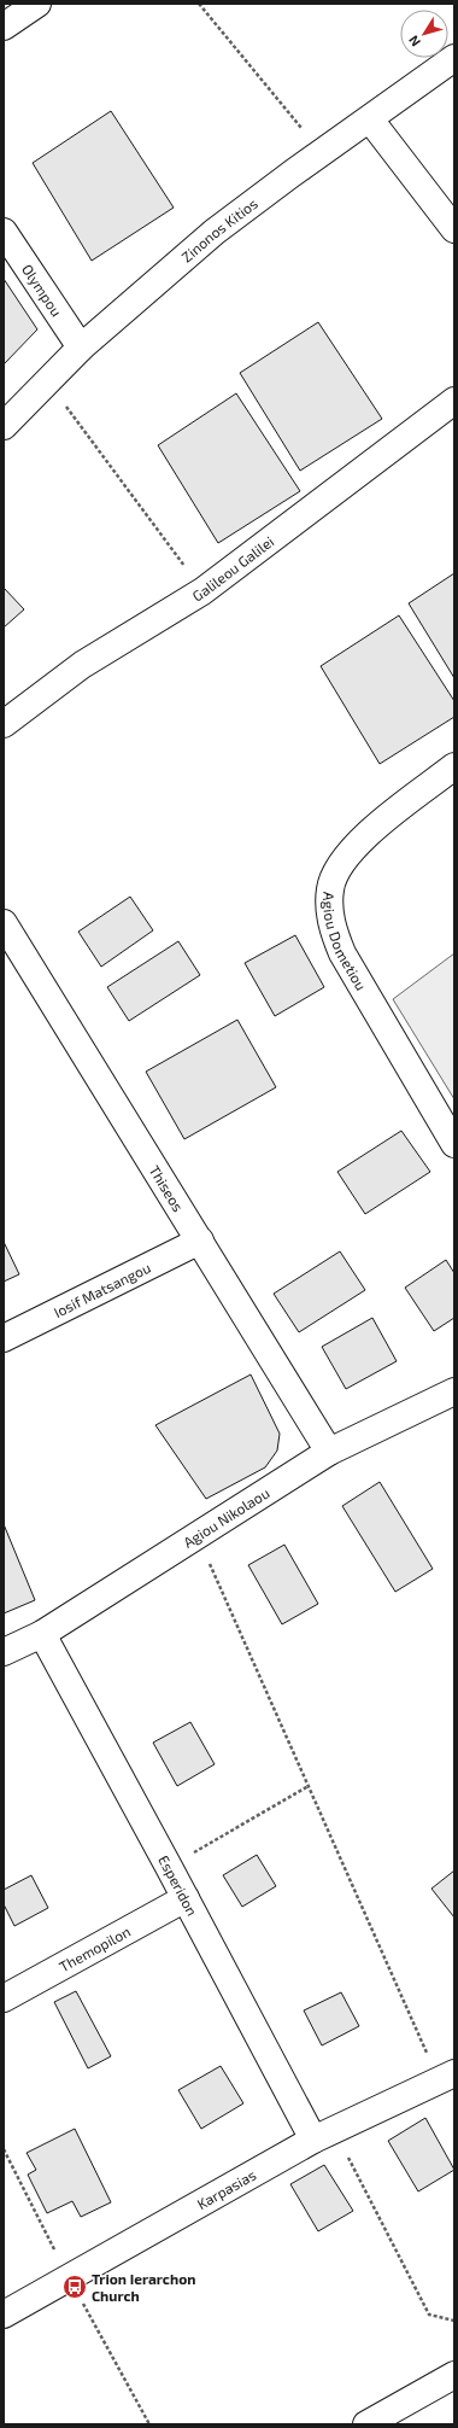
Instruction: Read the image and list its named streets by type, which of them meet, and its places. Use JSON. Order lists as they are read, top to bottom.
{
  "streets": {
    "street": [
      "Zinonos Kitios",
      "Olympou",
      "Galileou Galilei",
      "Agiou Dometiou",
      "Thiseos",
      "Iosif Matsangou",
      "Agiou Nikolaou",
      "Esperidon",
      "Themopilon",
      "Karpasias"
    ]
  },
  "crossings": [
    ["Zinonos Kitios", "Olympou"],
    ["Thiseos", "Iosif Matsangou"],
    ["Thiseos", "Agiou Nikolaou"],
    ["Agiou Nikolaou", "Esperidon"],
    ["Esperidon", "Themopilon"],
    ["Esperidon", "Karpasias"]
  ],
  "places": {
    "bus stop": ["Trion Ierarchon Church"]
  },
  "north": "bottom left"
}
